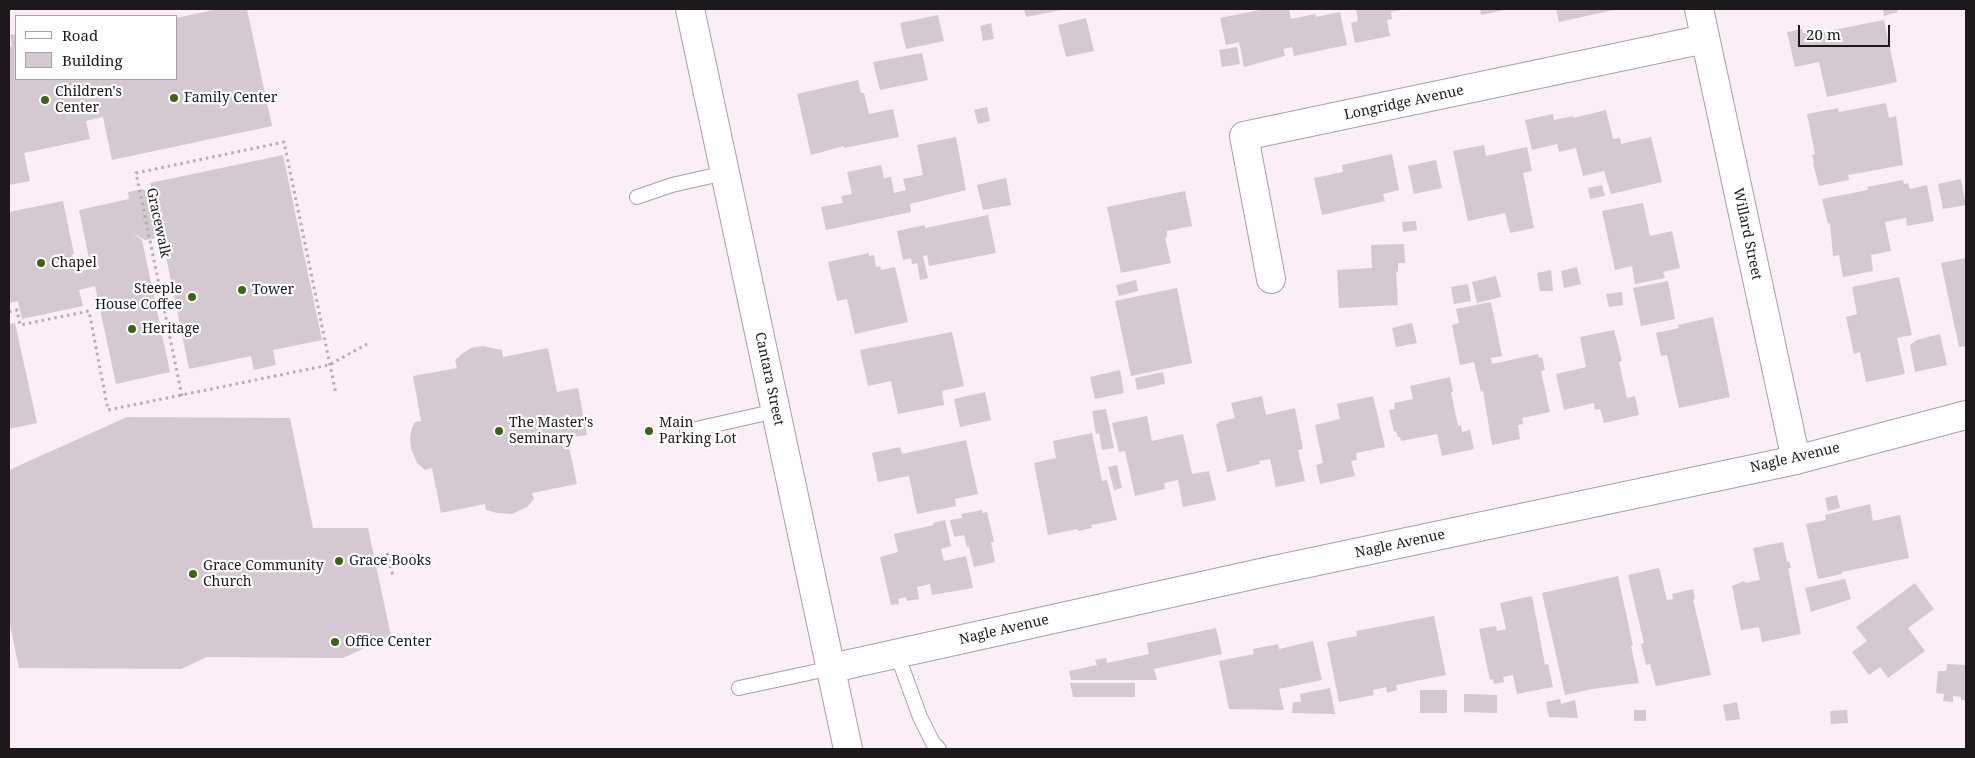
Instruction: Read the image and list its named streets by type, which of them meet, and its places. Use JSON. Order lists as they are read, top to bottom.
{
  "streets": {
    "street": [
      "Longridge Avenue",
      "Willard Street",
      "Cantara Street",
      "Nagle Avenue"
    ],
    "path": ["Gracewalk"]
  },
  "crossings": [
    ["Longridge Avenue", "Willard Street"],
    ["Willard Street", "Nagle Avenue"],
    ["Cantara Street", "Nagle Avenue"]
  ],
  "places": [
    "Family Center",
    "Children's Center",
    "Chapel",
    "Tower",
    "Steeple House Coffee",
    "Heritage",
    "The Master's Seminary",
    "Main Parking Lot",
    "Grace Books",
    "Grace Community Church",
    "Office Center"
  ],
  "legend": ["Road", "Building"],
  "scale_bar": "20 m"
}
